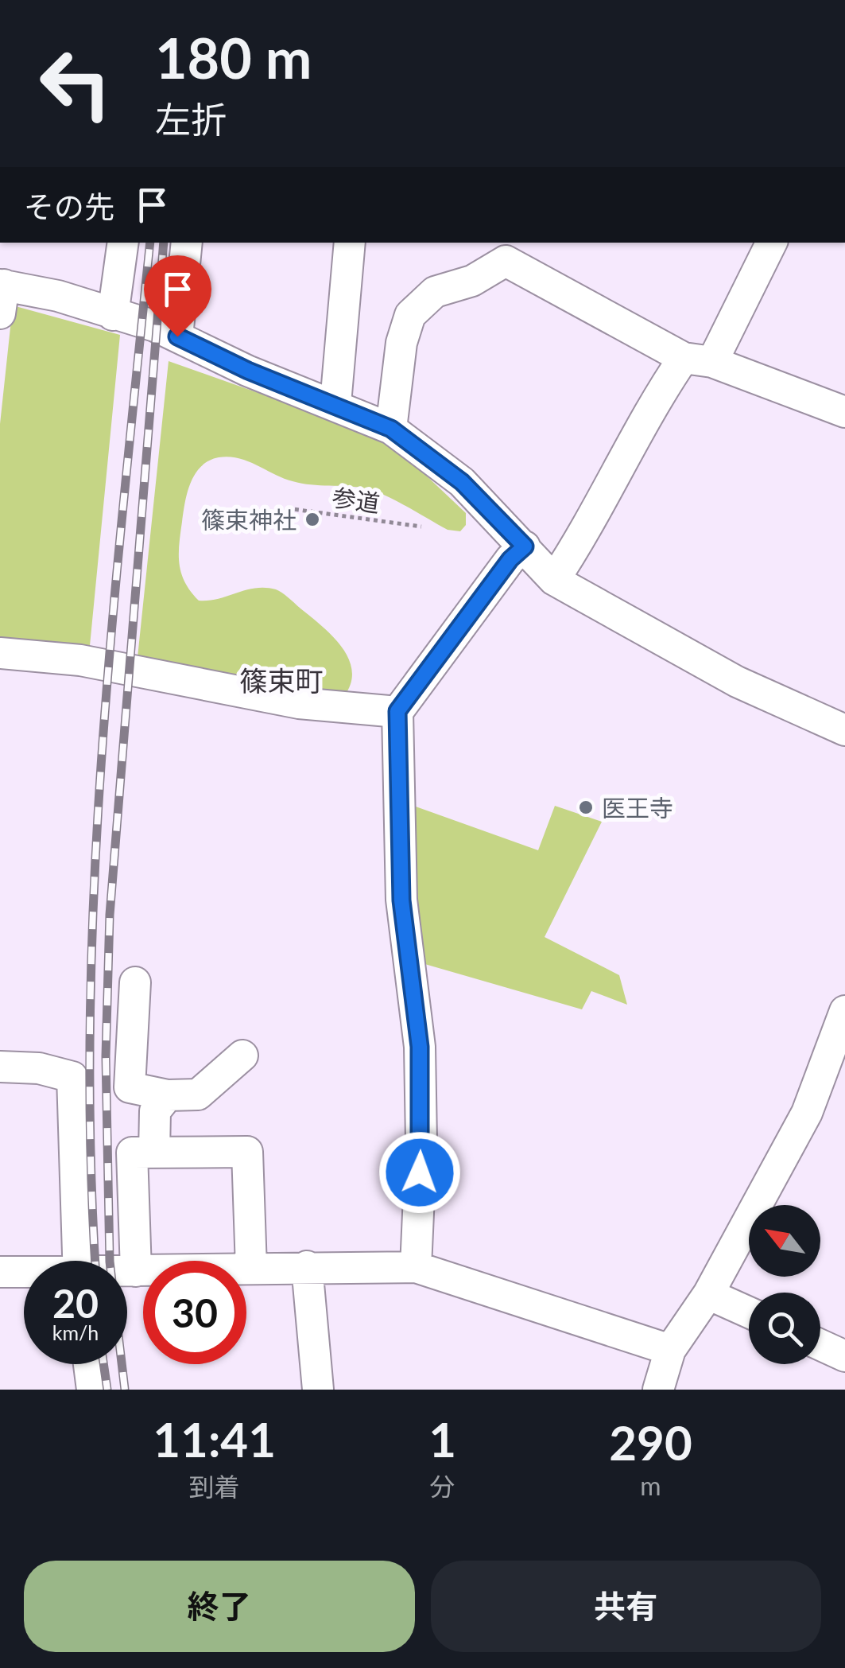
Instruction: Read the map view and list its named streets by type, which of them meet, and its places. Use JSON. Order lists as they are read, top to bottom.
{
  "streets": {
    "path": ["参道"]
  },
  "districts": ["篠束町"],
  "places": ["篠束神社", "医王寺"],
  "north": "top left",
  "page": {
    "turn": ["180 m", "左折"],
    "then": "その先",
    "speed": "20 km/h",
    "limit": "30",
    "eta": [
      "11:41",
      "到着",
      "1",
      "分",
      "290",
      "m"
    ],
    "buttons": ["終了", "共有"]
  }
}
